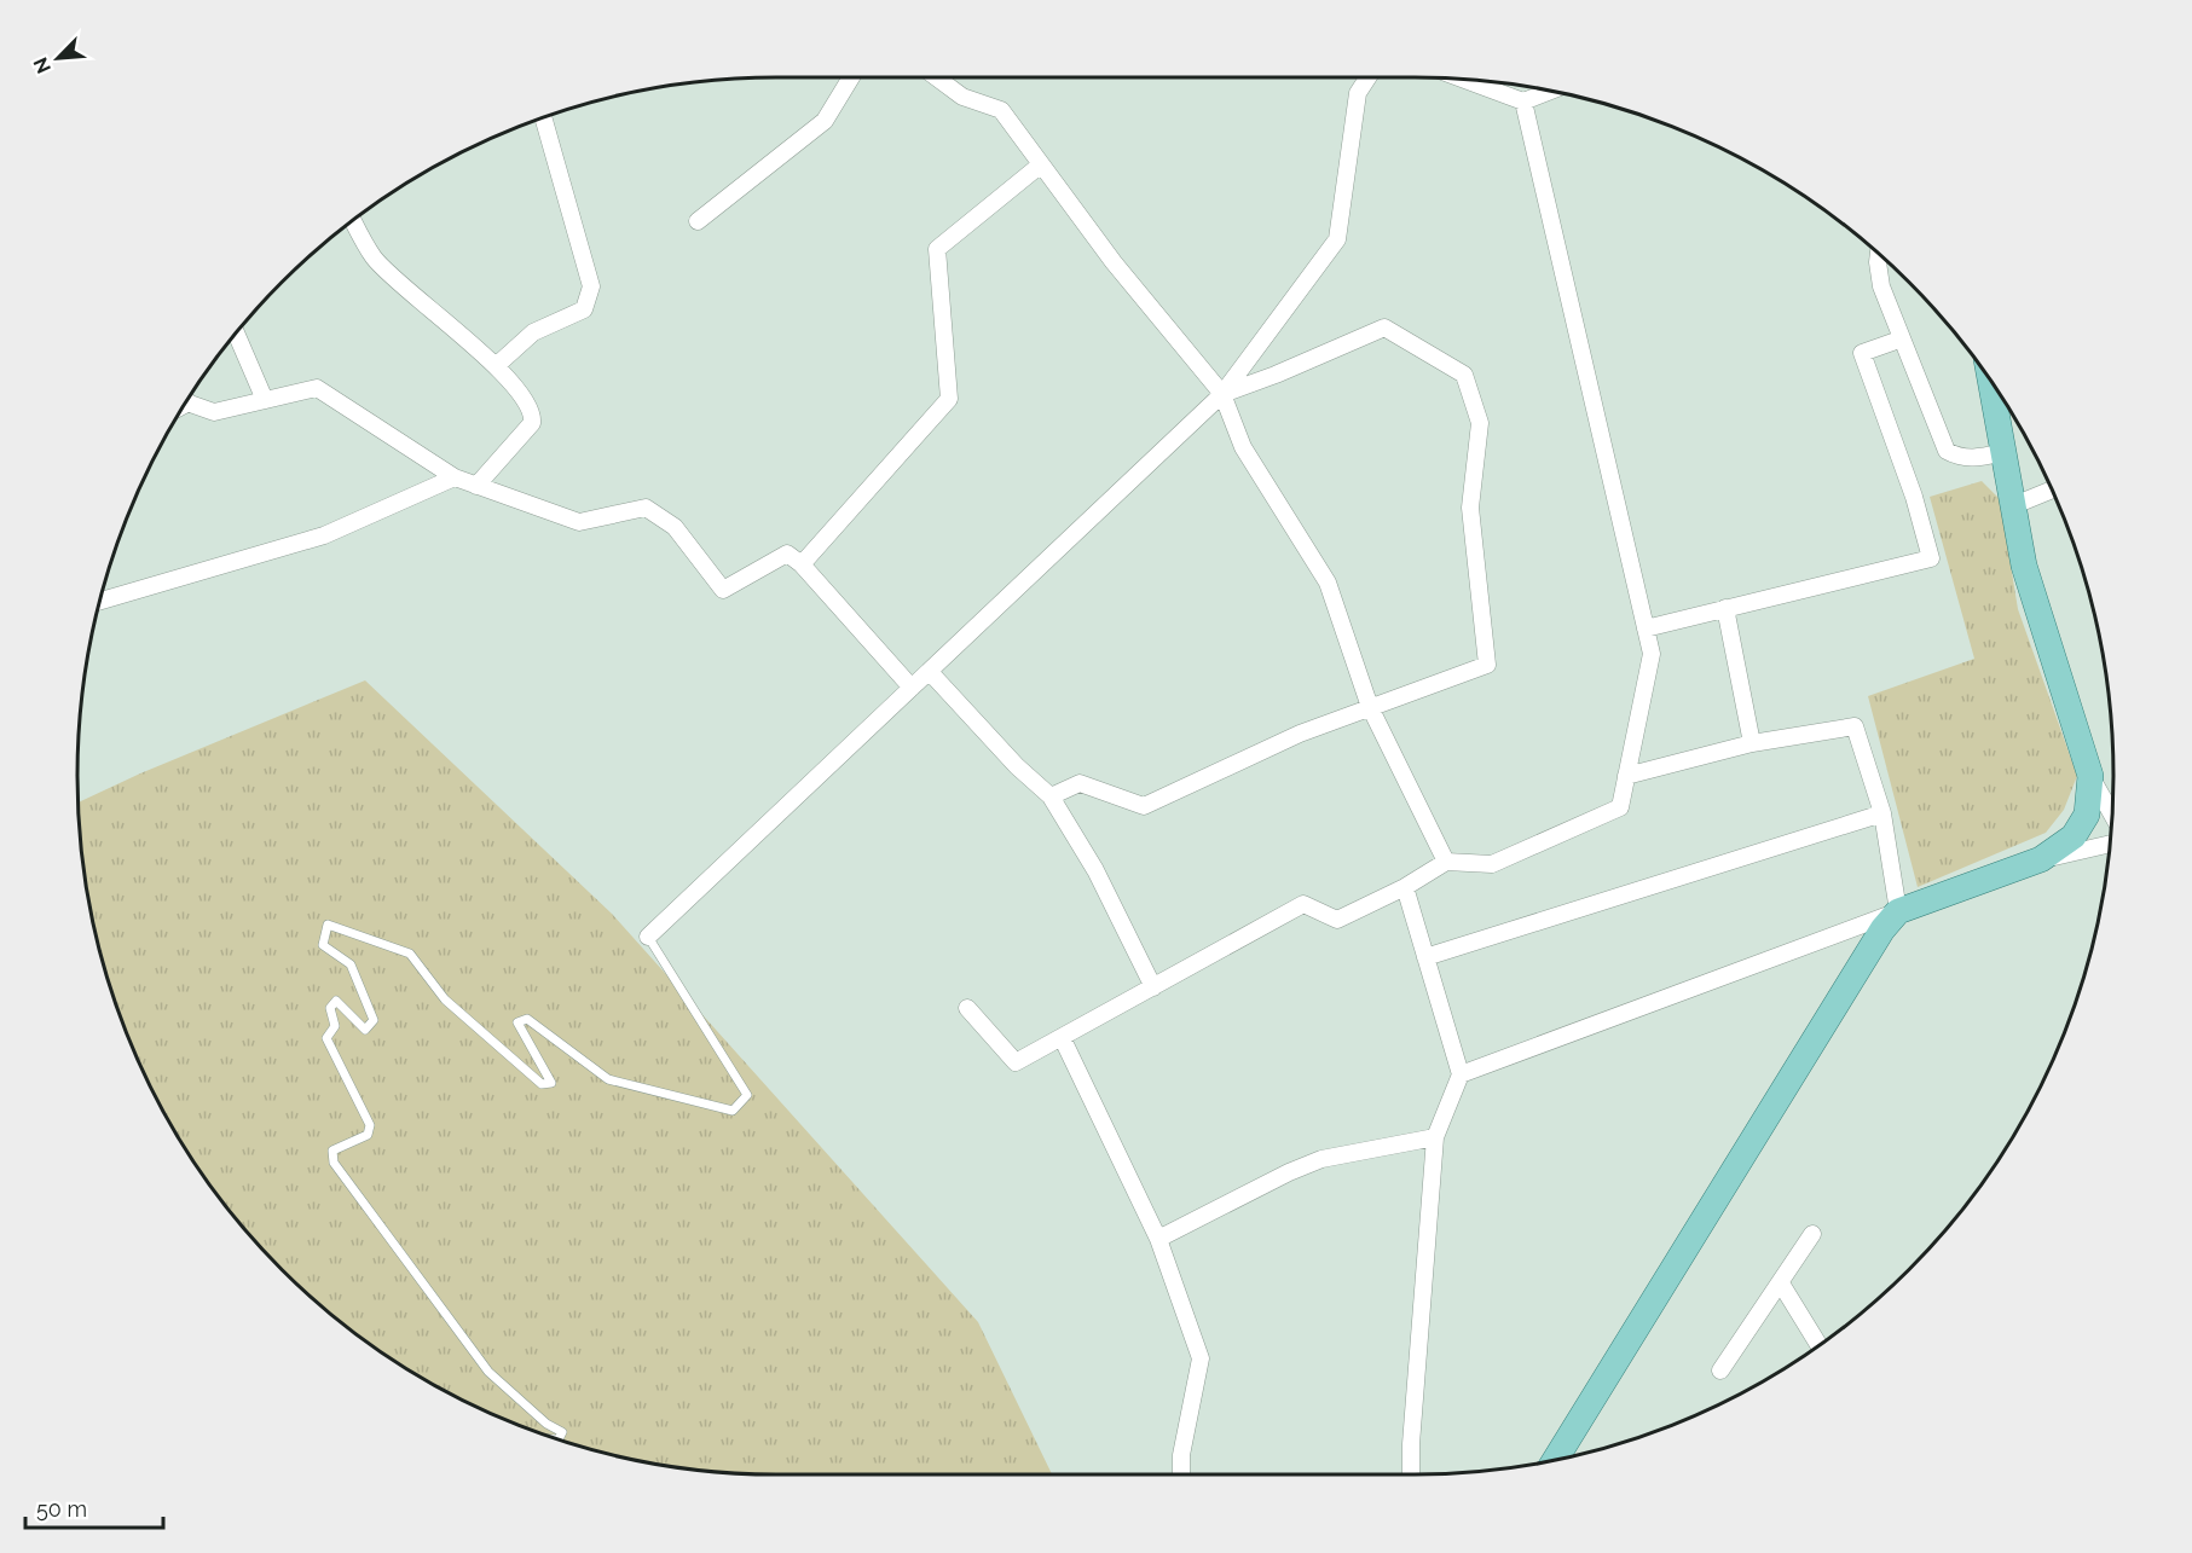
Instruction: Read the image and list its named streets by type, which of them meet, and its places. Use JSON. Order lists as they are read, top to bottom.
{
  "scale_bar": "50 m",
  "north": "bottom left"
}
